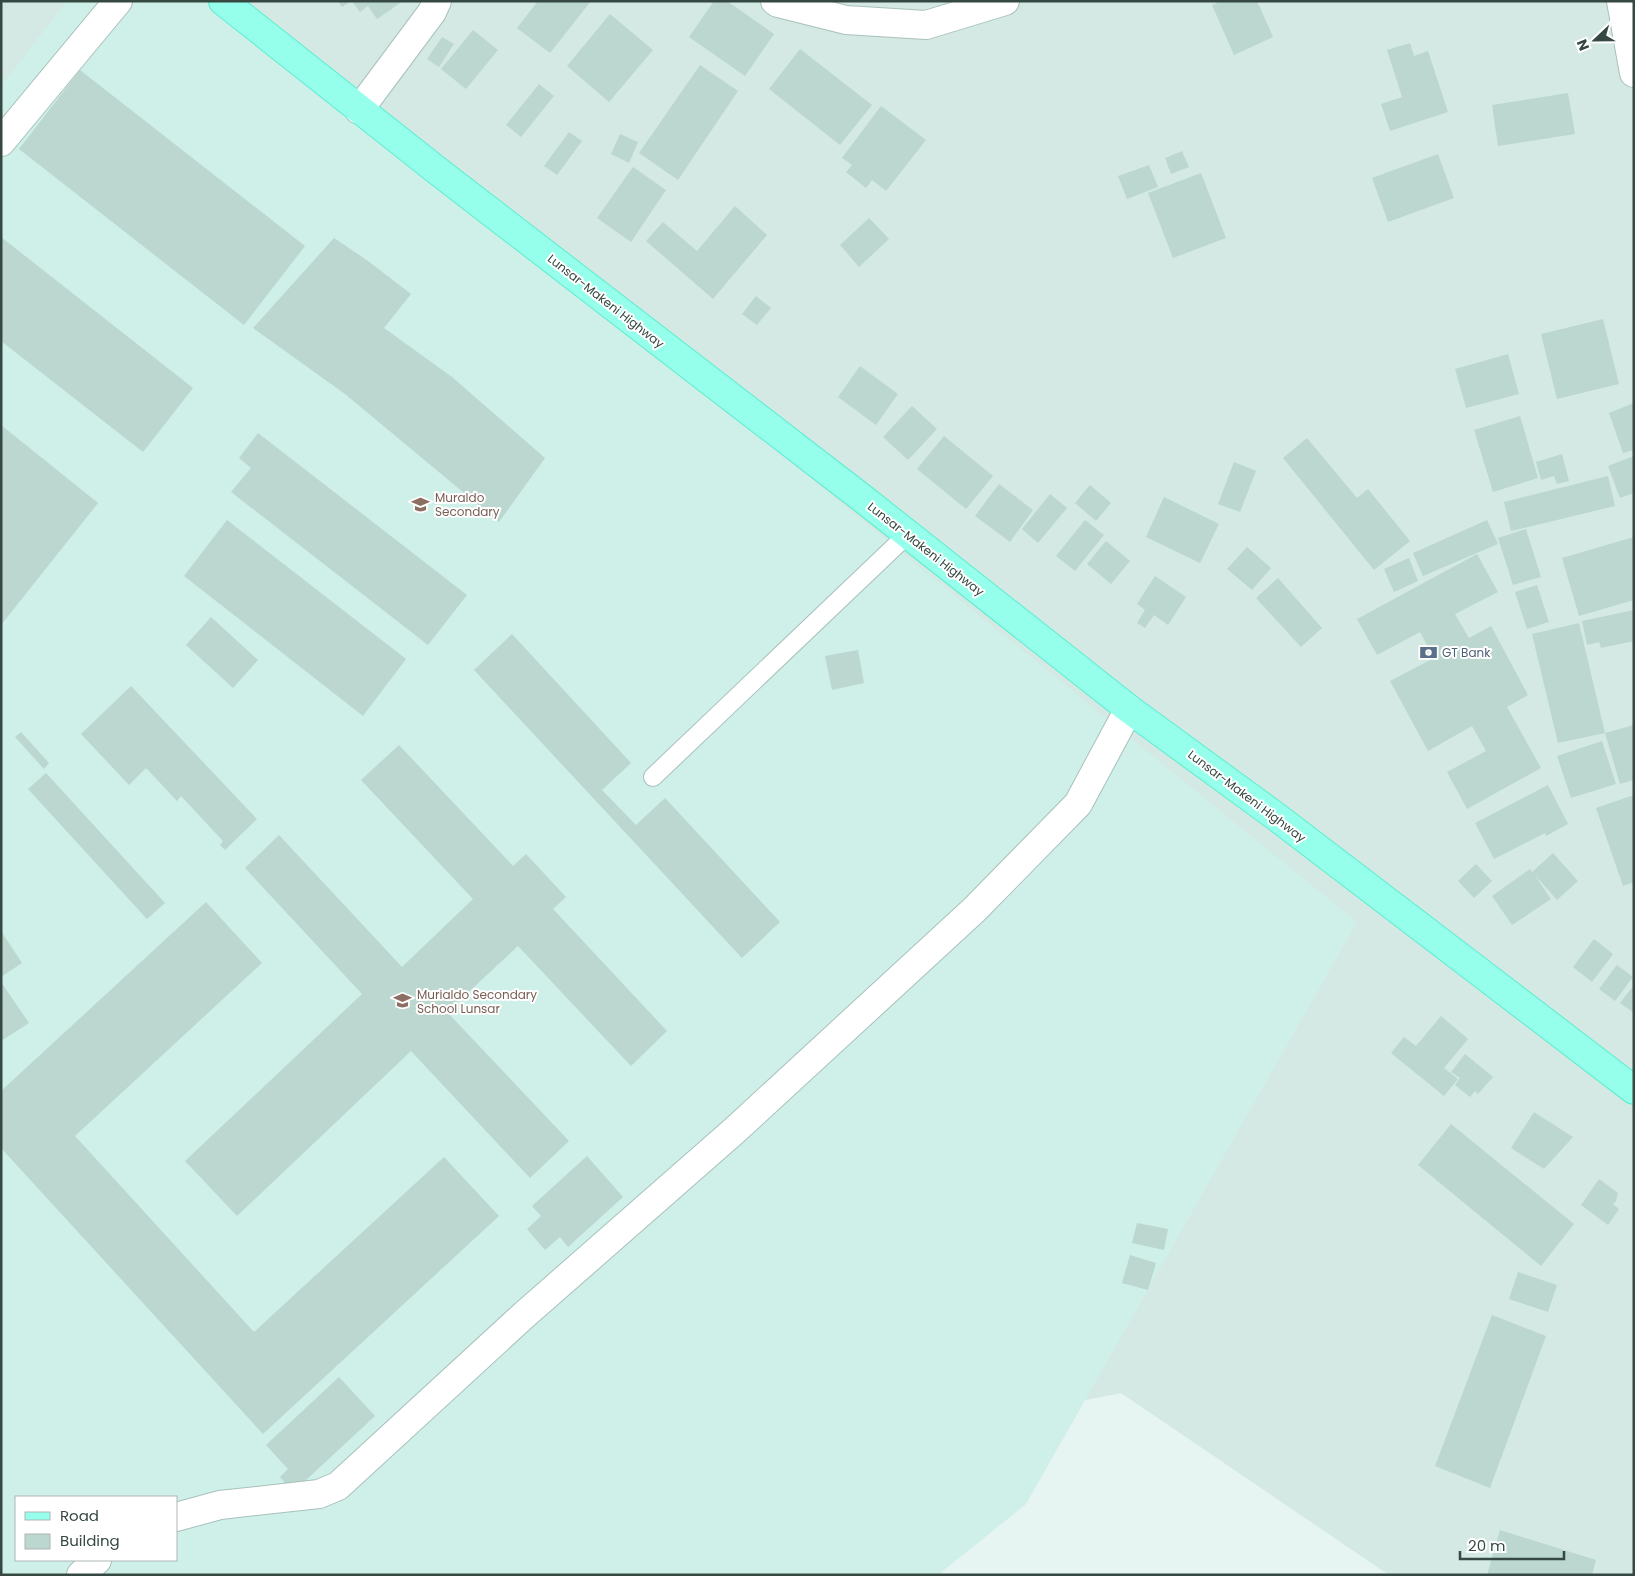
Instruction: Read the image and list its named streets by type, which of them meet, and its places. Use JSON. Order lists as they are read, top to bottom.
{
  "streets": {
    "main road": ["Lunsar-Makeni Highway"]
  },
  "places": {
    "school or university": ["Muraldo Secondary", "Murialdo Secondary School Lunsar"],
    "bank": ["GT Bank"]
  },
  "legend": ["Road", "Building"],
  "scale_bar": "20 m",
  "north": "left"
}
